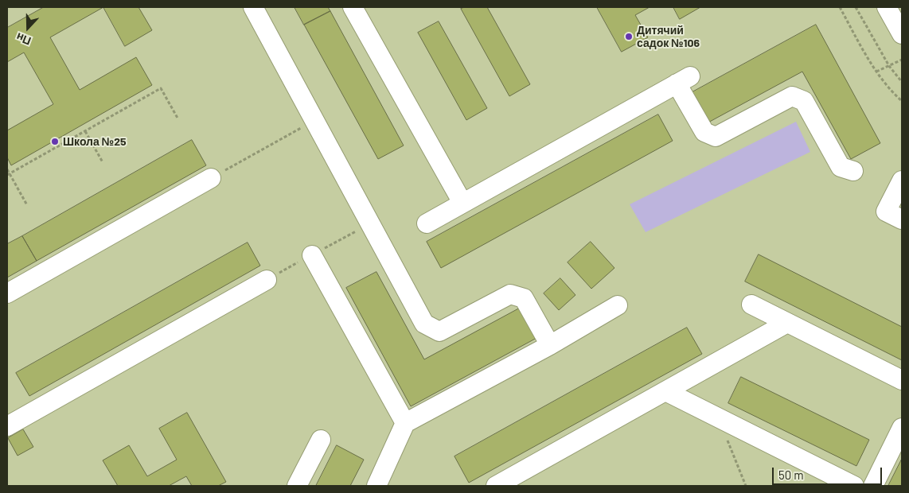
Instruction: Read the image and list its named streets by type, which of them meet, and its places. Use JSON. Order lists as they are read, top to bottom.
{
  "places": ["Дитячий садок №106", "Школа №25"],
  "scale_bar": "50 m",
  "north": "bottom"
}
